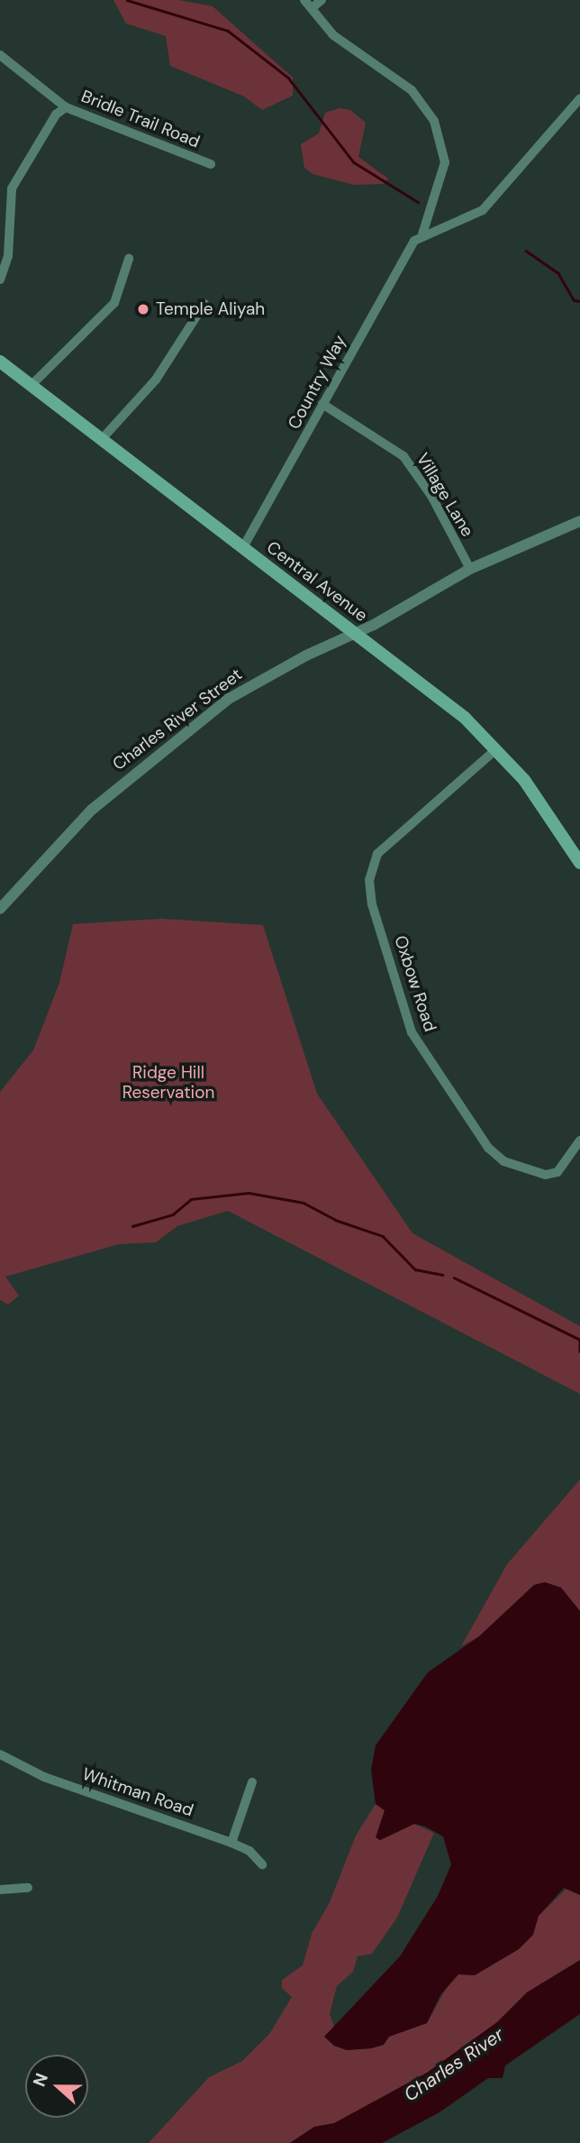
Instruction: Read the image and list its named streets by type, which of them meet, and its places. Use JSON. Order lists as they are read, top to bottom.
{
  "streets": {
    "main road": ["Central Avenue"],
    "street": [
      "Bridle Trail Road",
      "Country Way",
      "Village Lane",
      "Charles River Street",
      "Oxbow Road",
      "Whitman Road"
    ]
  },
  "crossings": [
    ["Country Way", "Village Lane"],
    ["Country Way", "Central Avenue"],
    ["Village Lane", "Charles River Street"],
    ["Central Avenue", "Charles River Street"],
    ["Central Avenue", "Oxbow Road"]
  ],
  "water": ["Charles River"],
  "parks": ["Ridge Hill Reservation"],
  "places": ["Temple Aliyah"],
  "north": "left"
}
